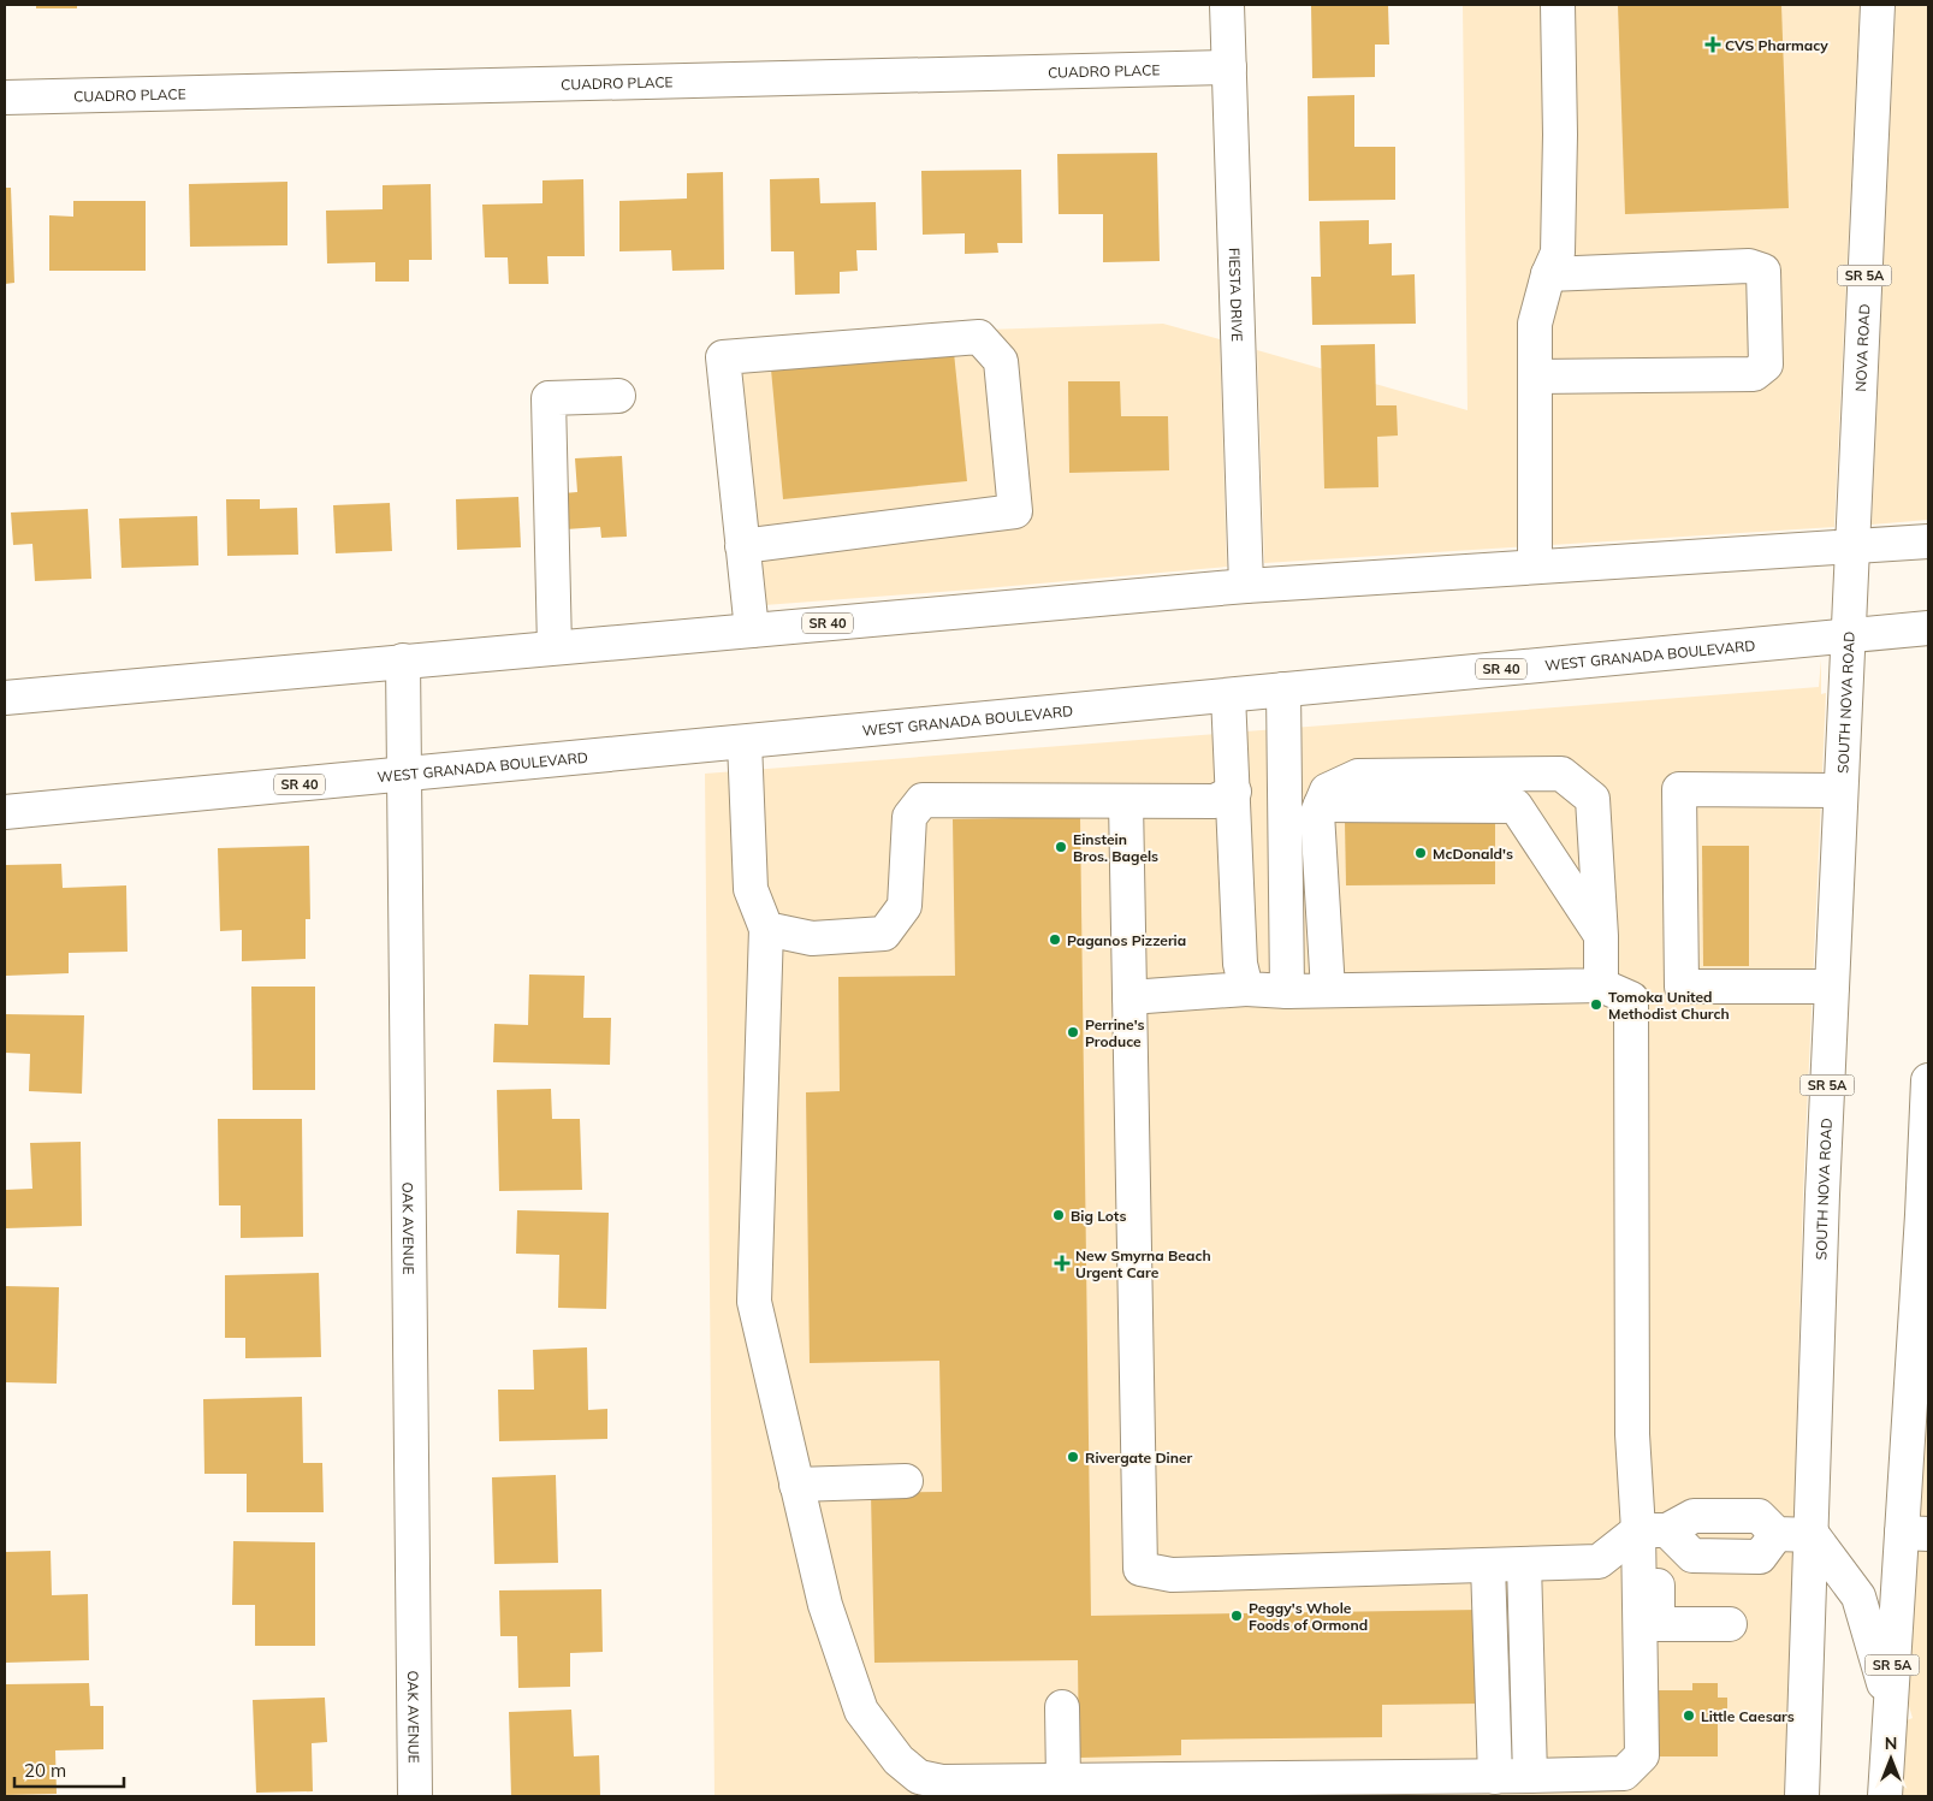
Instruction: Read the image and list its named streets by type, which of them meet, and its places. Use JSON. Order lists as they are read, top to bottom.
{
  "streets": {
    "main road": [
      "CUADRO PLACE",
      "SR 5A",
      "FIESTA DRIVE",
      "NOVA ROAD",
      "SR 40",
      "WEST GRANADA BOULEVARD",
      "SOUTH NOVA ROAD",
      "OAK AVENUE"
    ]
  },
  "crossings": [
    ["CUADRO PLACE", "FIESTA DRIVE"],
    ["FIESTA DRIVE", "SR 40"],
    ["NOVA ROAD", "SR 40"],
    ["NOVA ROAD", "SOUTH NOVA ROAD"],
    ["SR 40", "SOUTH NOVA ROAD"],
    ["SR 40", "OAK AVENUE"],
    ["WEST GRANADA BOULEVARD", "SOUTH NOVA ROAD"],
    ["WEST GRANADA BOULEVARD", "OAK AVENUE"]
  ],
  "places": {
    "health": ["CVS Pharmacy", "New Smyrna Beach Urgent Care"],
    "other": [
      "Einstein Bros. Bagels",
      "McDonald's",
      "Paganos Pizzeria",
      "Tomoka United Methodist Church",
      "Perrine's Produce",
      "Big Lots",
      "Rivergate Diner",
      "Peggy's Whole Foods of Ormond",
      "Little Caesars"
    ]
  },
  "scale_bar": "20 m",
  "north": "top"
}
